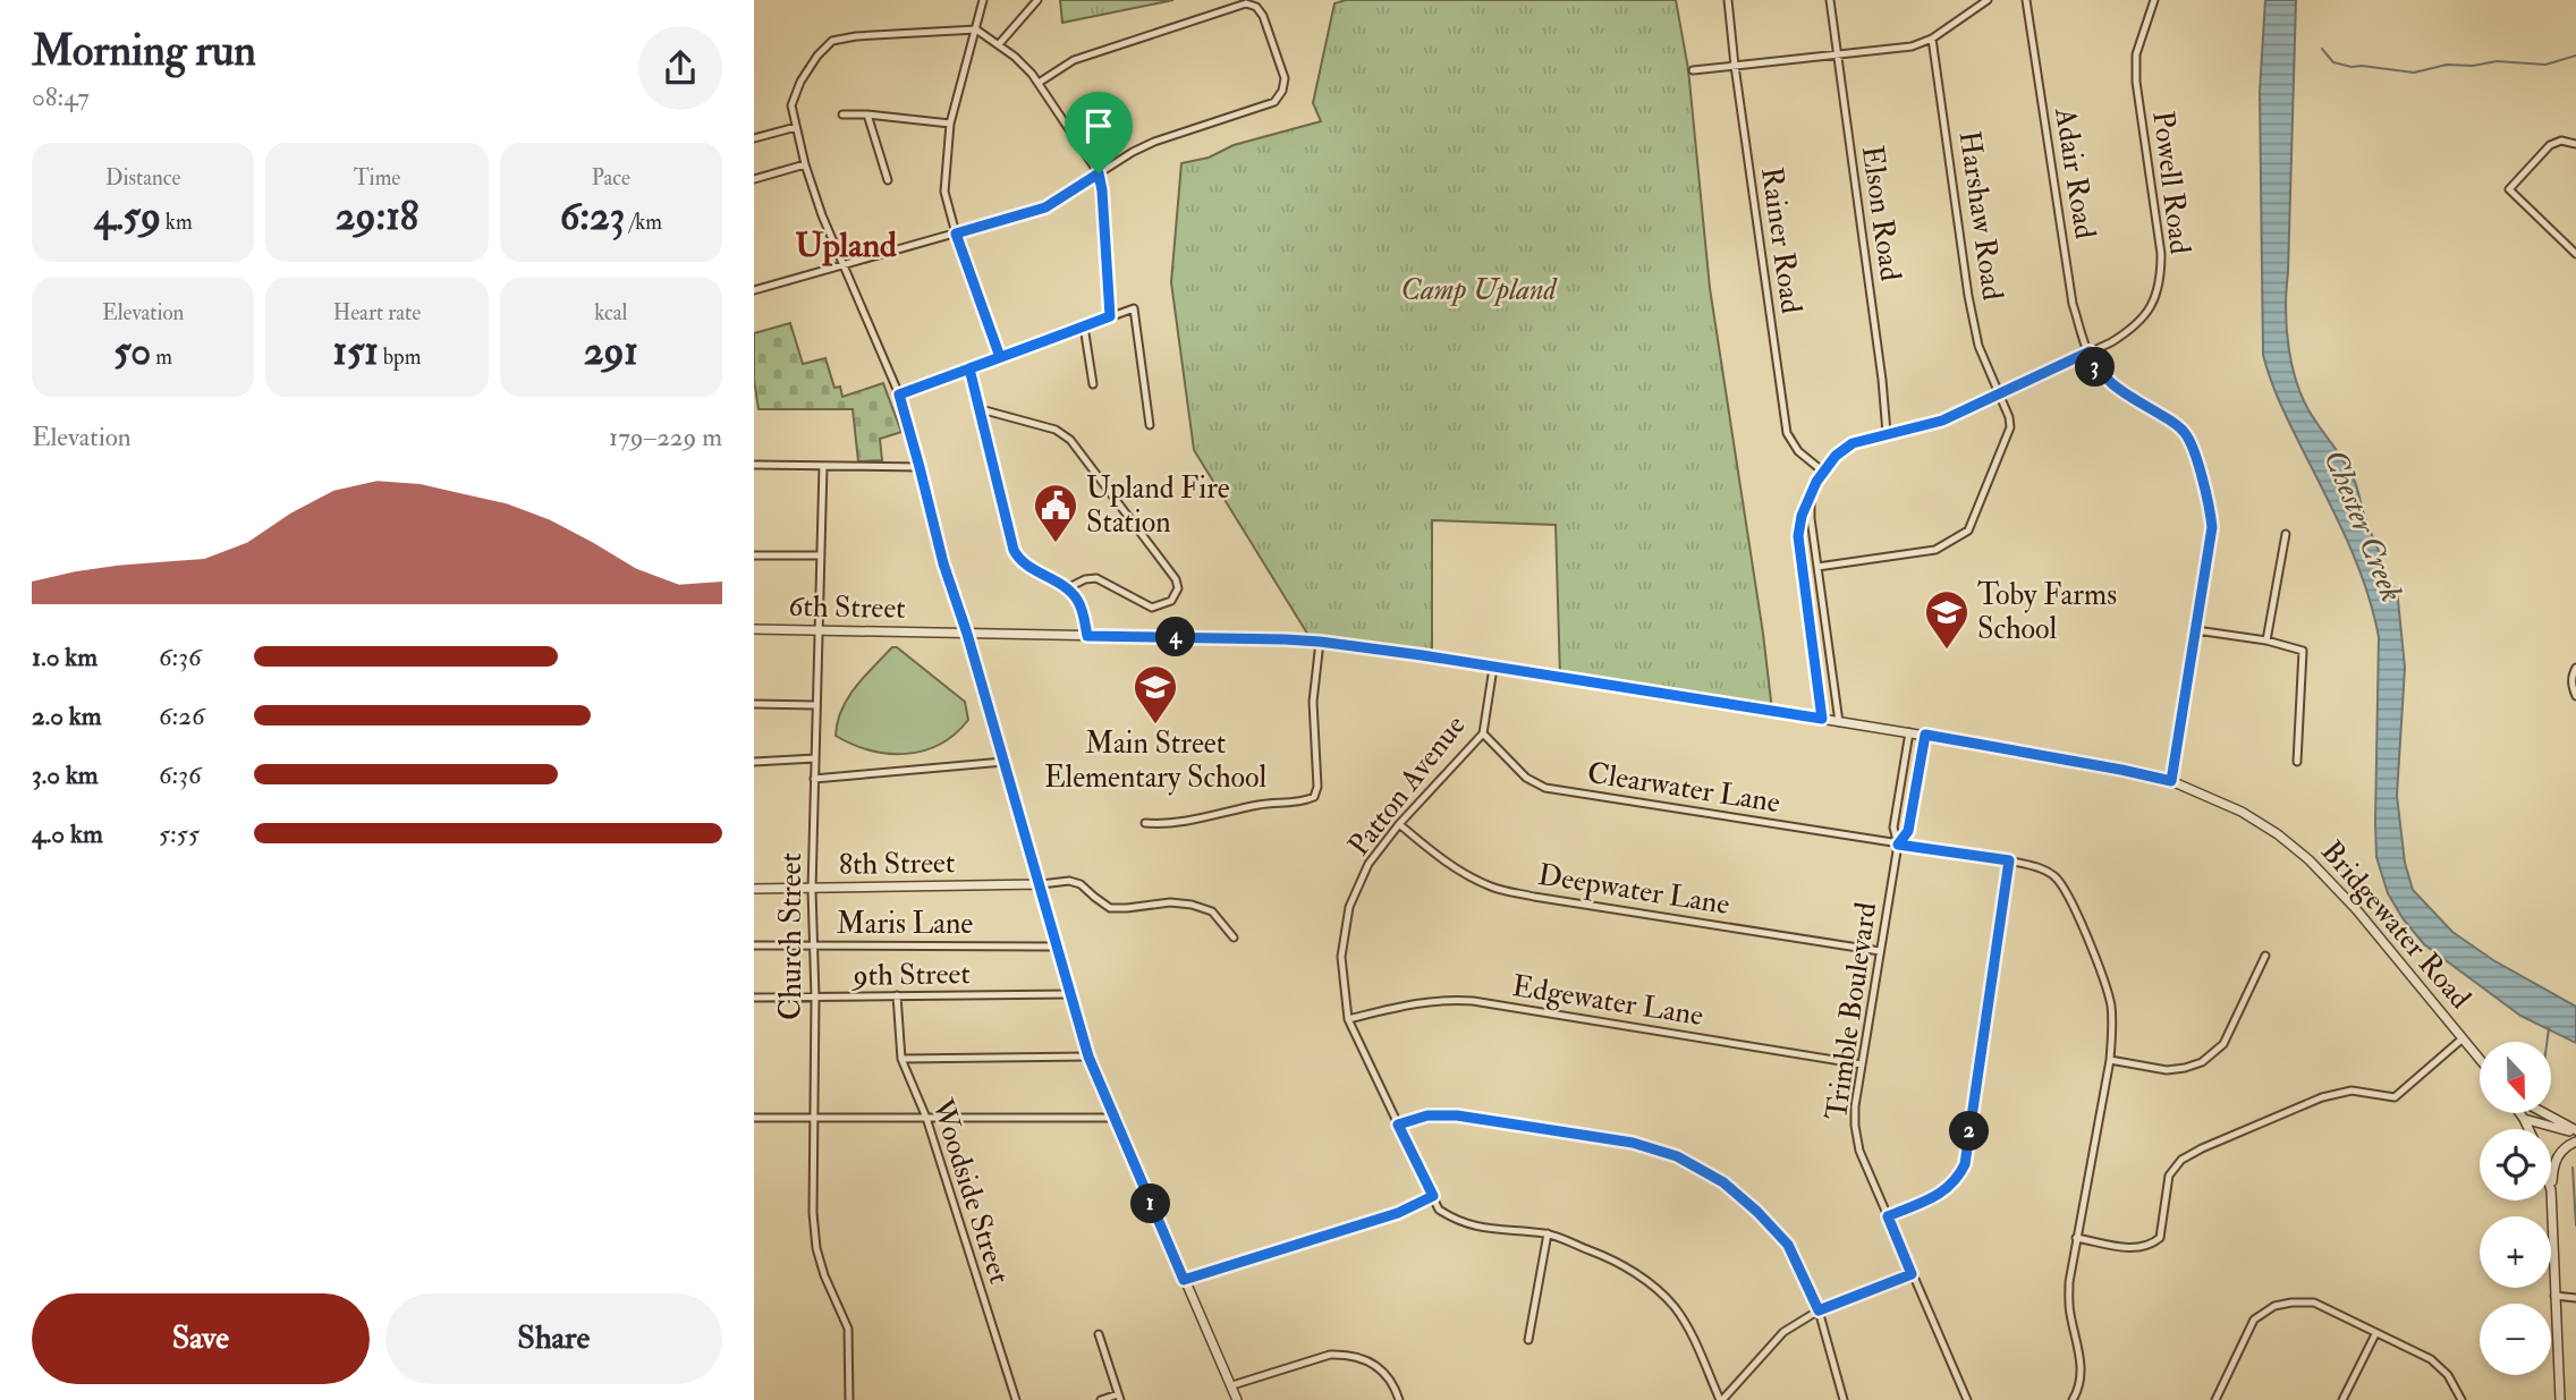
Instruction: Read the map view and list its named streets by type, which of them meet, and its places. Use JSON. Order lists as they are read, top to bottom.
{
  "streets": {
    "street": [
      "Adair Road",
      "Powell Road",
      "Elson Road",
      "Harshaw Road",
      "Rainer Road",
      "6th Street",
      "Patton Avenue",
      "Clearwater Lane",
      "8th Street",
      "Deepwater Lane",
      "Maris Lane",
      "Bridgewater Road",
      "Church Street",
      "9th Street",
      "Edgewater Lane",
      "Trimble Boulevard",
      "Woodside Street"
    ]
  },
  "crossings": [
    ["Adair Road", "Powell Road"],
    ["Adair Road", "Bridgewater Road"],
    ["Powell Road", "Elson Road"],
    ["Powell Road", "Harshaw Road"],
    ["Powell Road", "Rainer Road"],
    ["Powell Road", "Bridgewater Road"],
    ["6th Street", "Patton Avenue"],
    ["6th Street", "Bridgewater Road"],
    ["6th Street", "Church Street"],
    ["Patton Avenue", "Clearwater Lane"],
    ["Patton Avenue", "Deepwater Lane"],
    ["Patton Avenue", "Edgewater Lane"],
    ["Clearwater Lane", "Bridgewater Road"],
    ["Clearwater Lane", "Trimble Boulevard"],
    ["8th Street", "Church Street"],
    ["Deepwater Lane", "Trimble Boulevard"],
    ["Maris Lane", "Church Street"],
    ["Bridgewater Road", "Trimble Boulevard"],
    ["Church Street", "9th Street"],
    ["9th Street", "Woodside Street"],
    ["Edgewater Lane", "Trimble Boulevard"]
  ],
  "districts": ["Upland"],
  "water": ["Chester Creek"],
  "parks": ["Camp Upland"],
  "places": {
    "public building": ["Upland Fire Station"],
    "school or university": ["Toby Farms School", "Main Street Elementary School"]
  },
  "north": "bottom",
  "page": {
    "heading": ["Morning run", "08:47"],
    "stats": [
      ["Distance", "4.59 km"],
      ["Time", "29:18"],
      ["Pace", "6:23 /km"],
      ["Elevation", "50 m"],
      ["Heart rate", "151 bpm"],
      ["kcal", "291"]
    ],
    "pins": [
      "3",
      "4",
      "2",
      "1"
    ],
    "chart": ["Elevation", "179–229 m"],
    "list": [
      {
        "name": "1.0 km",
        "note": "6:36"
      },
      {
        "name": "2.0 km",
        "note": "6:26"
      },
      {
        "name": "3.0 km",
        "note": "6:36"
      },
      {
        "name": "4.0 km",
        "note": "5:55"
      }
    ],
    "map_buttons": ["+", "−"],
    "buttons": ["Save", "Share"]
  }
}
